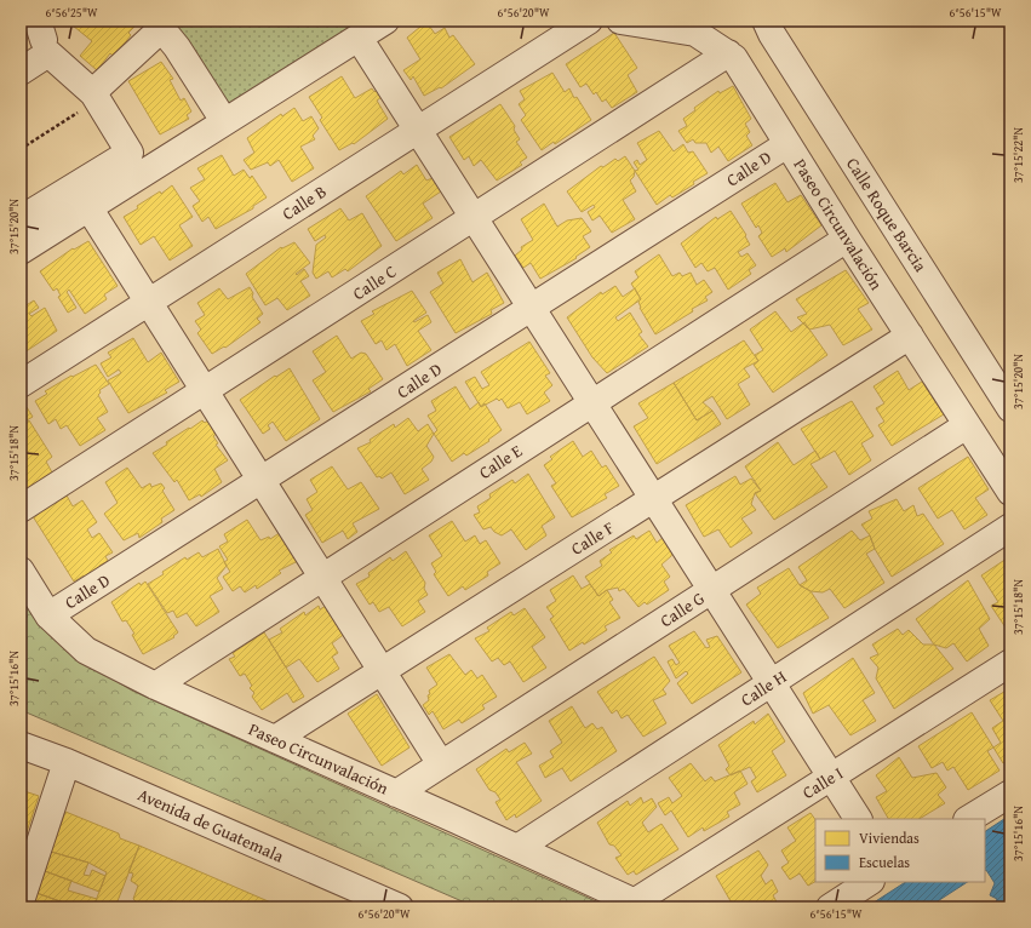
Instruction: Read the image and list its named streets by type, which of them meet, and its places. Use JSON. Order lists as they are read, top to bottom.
{
  "streets": {
    "street": [
      "Calle D",
      "Calle B",
      "Calle Roque Barcia",
      "Paseo Circunvalación",
      "Calle C",
      "Calle E",
      "Calle F",
      "Calle G",
      "Calle H",
      "Calle I",
      "Avenida de Guatemala"
    ]
  },
  "crossings": [
    ["Calle D", "Paseo Circunvalación"],
    ["Paseo Circunvalación", "Calle C"],
    ["Paseo Circunvalación", "Calle E"],
    ["Paseo Circunvalación", "Calle F"],
    ["Paseo Circunvalación", "Calle G"],
    ["Paseo Circunvalación", "Calle H"],
    ["Paseo Circunvalación", "Calle I"]
  ],
  "legend": ["Viviendas", "Escuelas"],
  "coordinates": [
    "6°56'25\"W",
    "6°56'20\"W",
    "6°56'15\"W",
    "37°15'22\"N",
    "37°15'20\"N",
    "37°15'18\"N",
    "37°15'16\"N"
  ]
}
